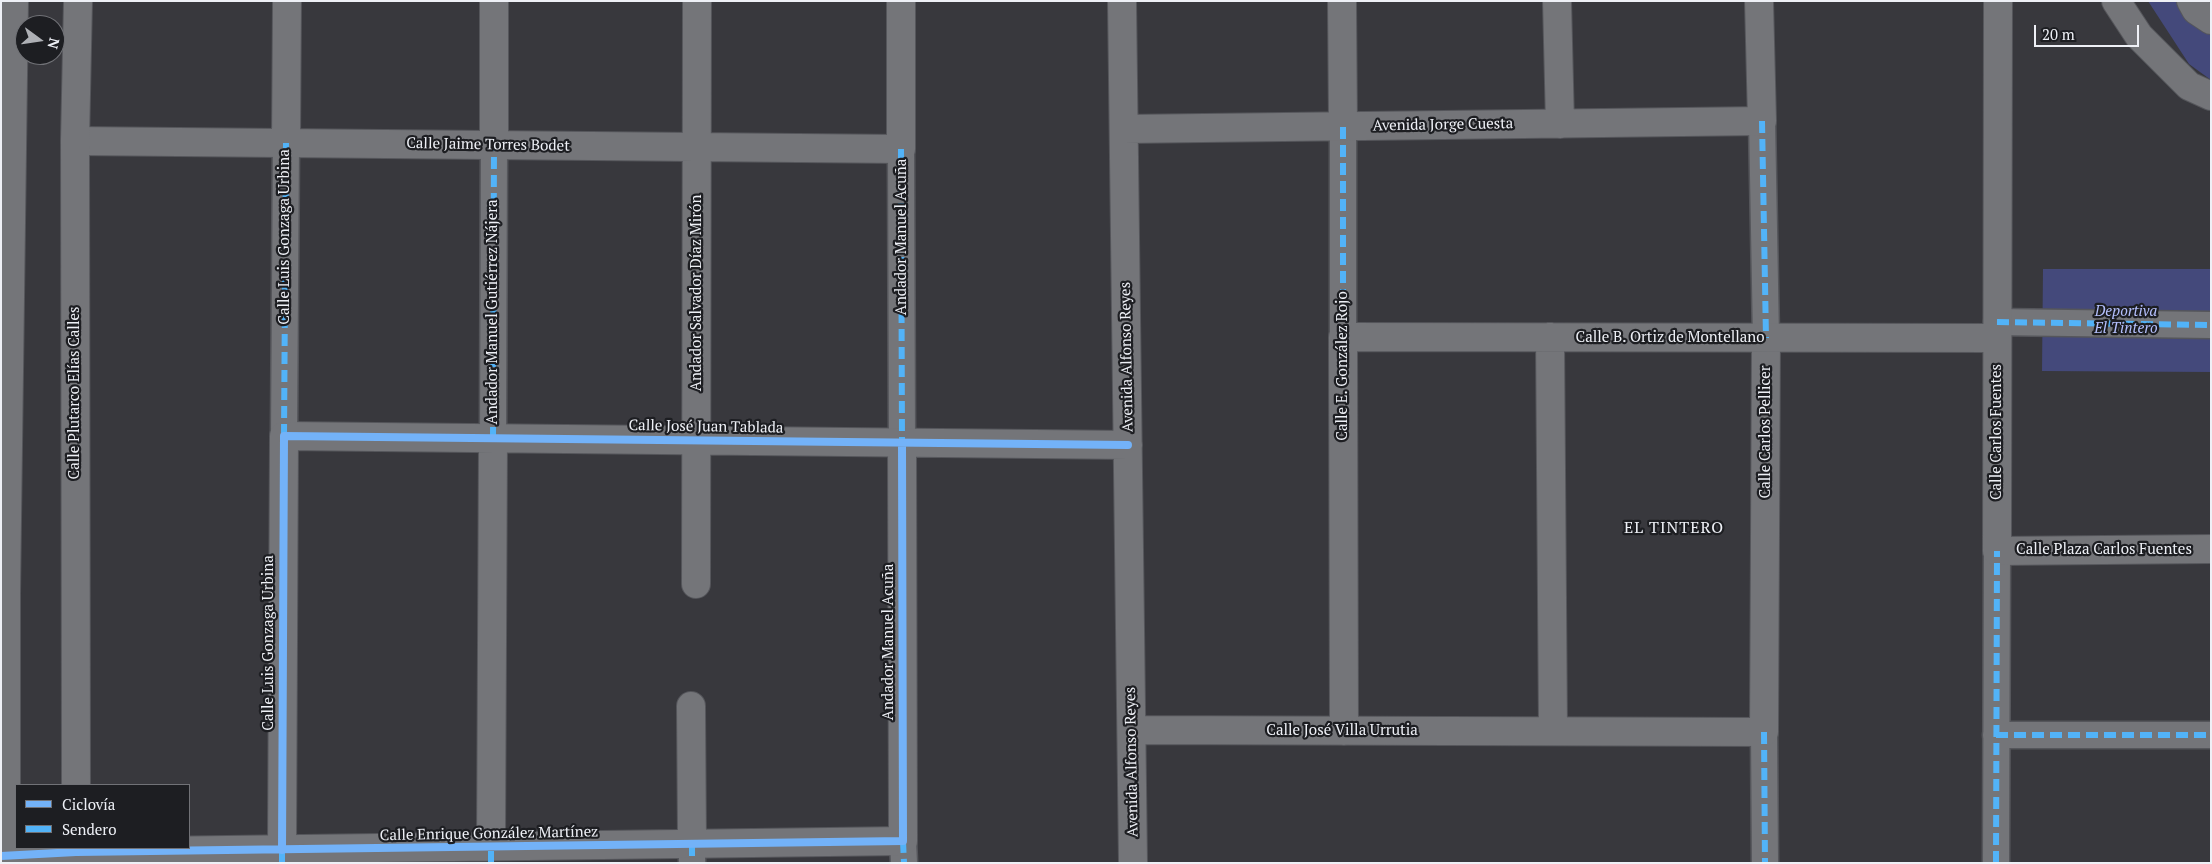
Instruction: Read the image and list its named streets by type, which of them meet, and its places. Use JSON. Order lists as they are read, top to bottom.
{
  "streets": {
    "street": [
      "Avenida Jorge Cuesta",
      "Calle Jaime Torres Bodet",
      "Calle Luis Gonzaga Urbina",
      "Andador Manuel Acuña",
      "Andador Salvador Díaz Mirón",
      "Andador Manuel Gutiérrez Nájera",
      "Calle B. Ortiz de Montellano",
      "Avenida Alfonso Reyes",
      "Calle E. González Rojo",
      "Calle Plutarco Elías Calles",
      "Calle José Juan Tablada",
      "Calle Carlos Pellicer",
      "Calle Carlos Fuentes",
      "Calle Plaza Carlos Fuentes",
      "Calle José Villa Urrutia",
      "Calle Enrique González Martínez"
    ]
  },
  "crossings": [
    ["Avenida Jorge Cuesta", "Avenida Alfonso Reyes"],
    ["Avenida Jorge Cuesta", "Calle E. González Rojo"],
    ["Avenida Jorge Cuesta", "Calle Carlos Pellicer"],
    ["Calle Jaime Torres Bodet", "Calle Luis Gonzaga Urbina"],
    ["Calle Jaime Torres Bodet", "Andador Manuel Acuña"],
    ["Calle Jaime Torres Bodet", "Andador Salvador Díaz Mirón"],
    ["Calle Jaime Torres Bodet", "Andador Manuel Gutiérrez Nájera"],
    ["Calle Jaime Torres Bodet", "Calle Plutarco Elías Calles"],
    ["Calle Luis Gonzaga Urbina", "Calle José Juan Tablada"],
    ["Calle Luis Gonzaga Urbina", "Calle Enrique González Martínez"],
    ["Andador Manuel Acuña", "Calle José Juan Tablada"],
    ["Andador Manuel Acuña", "Calle Enrique González Martínez"],
    ["Andador Salvador Díaz Mirón", "Calle José Juan Tablada"],
    ["Andador Manuel Gutiérrez Nájera", "Calle José Juan Tablada"],
    ["Andador Manuel Gutiérrez Nájera", "Calle Enrique González Martínez"],
    ["Calle B. Ortiz de Montellano", "Calle E. González Rojo"],
    ["Calle B. Ortiz de Montellano", "Calle Carlos Pellicer"],
    ["Calle B. Ortiz de Montellano", "Calle Carlos Fuentes"],
    ["Avenida Alfonso Reyes", "Calle José Juan Tablada"],
    ["Avenida Alfonso Reyes", "Calle José Villa Urrutia"],
    ["Calle E. González Rojo", "Calle José Villa Urrutia"],
    ["Calle Carlos Pellicer", "Calle José Villa Urrutia"],
    ["Calle Carlos Fuentes", "Calle Plaza Carlos Fuentes"]
  ],
  "districts": ["EL TINTERO"],
  "parks": ["Deportiva El Tintero"],
  "legend": ["Ciclovía", "Sendero"],
  "scale_bar": "20 m",
  "north": "right"
}
